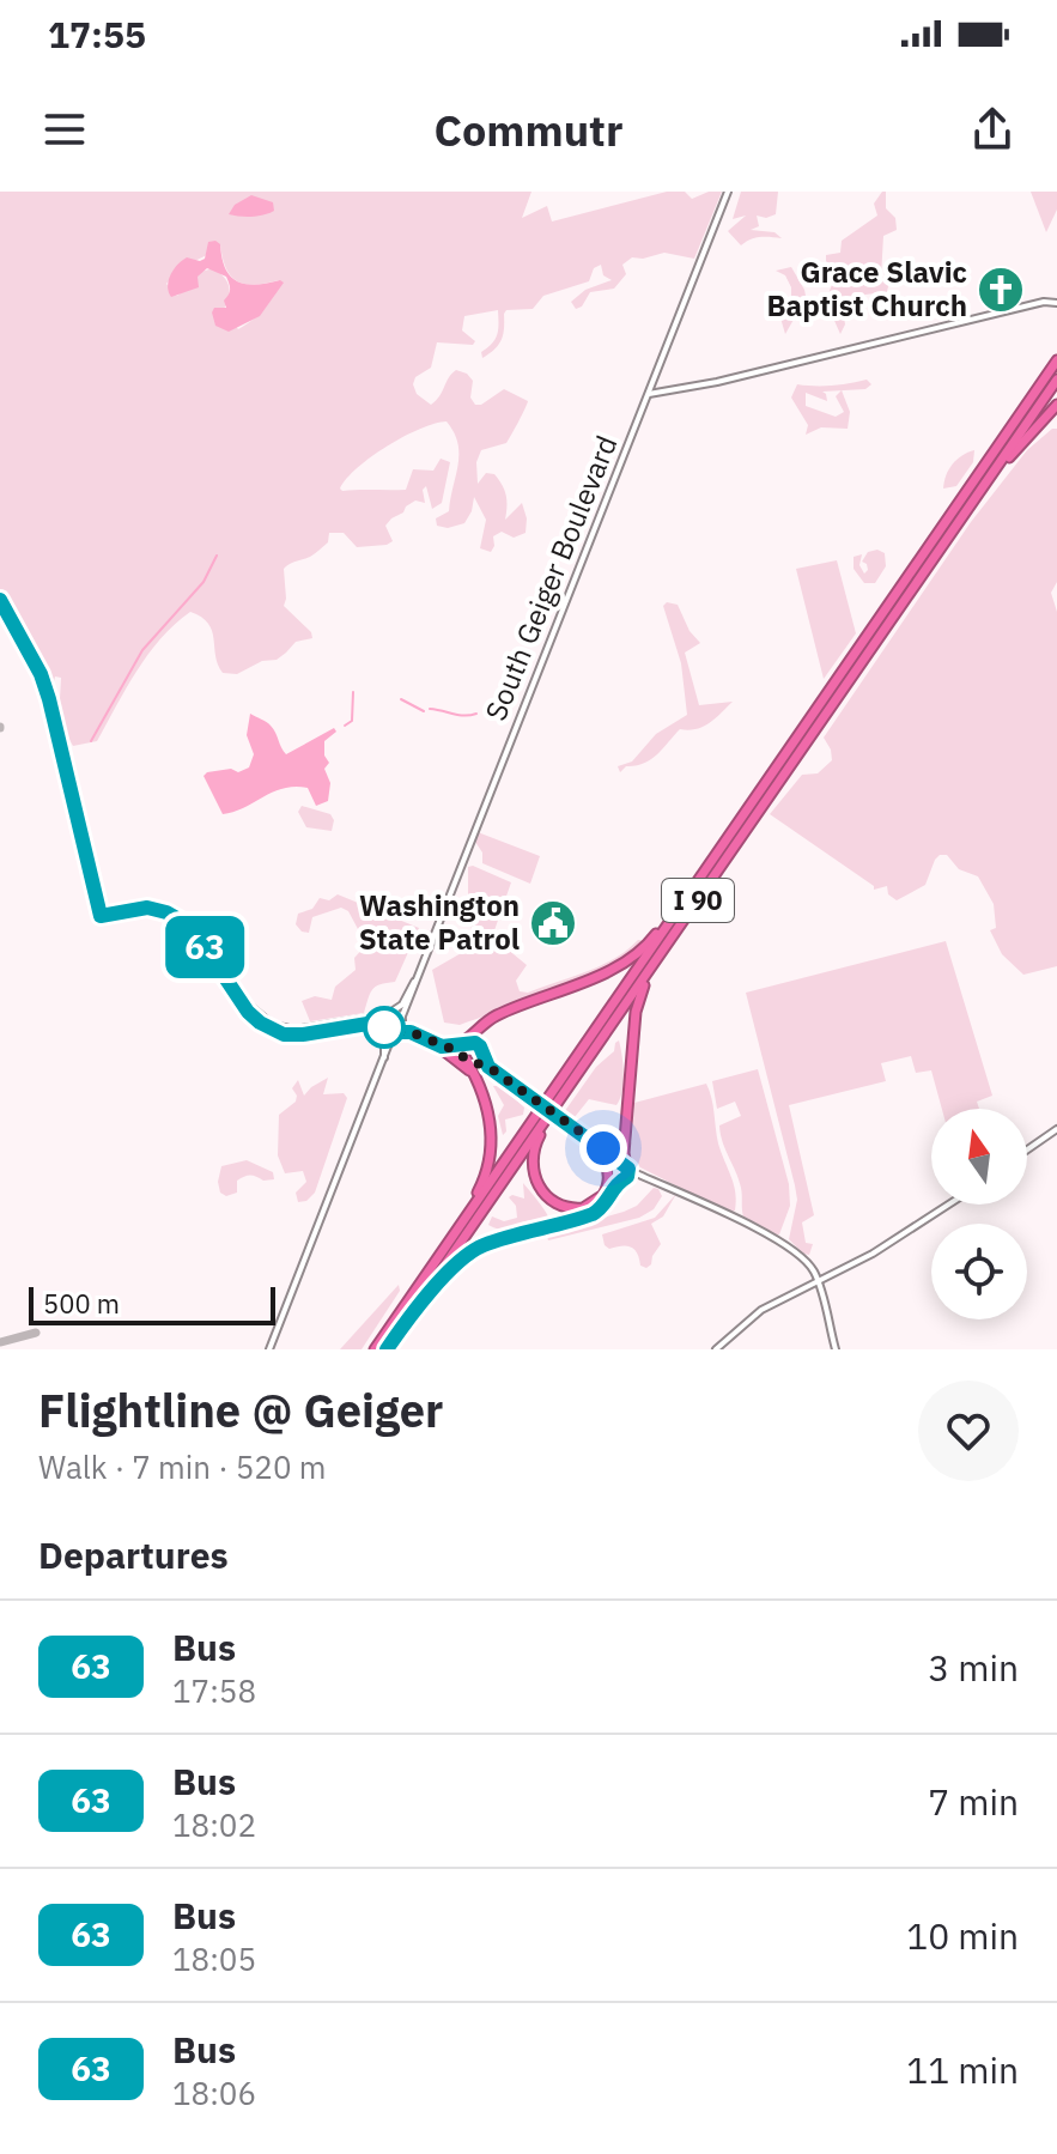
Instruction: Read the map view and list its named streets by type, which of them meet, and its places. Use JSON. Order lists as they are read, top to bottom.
{
  "streets": {
    "highway": ["I 90"],
    "street": ["South Geiger Boulevard"]
  },
  "places": {
    "church": ["Grace Slavic Baptist Church"],
    "public building": ["Washington State Patrol"]
  },
  "lines": ["bus line 63"],
  "scale_bar": "500 m",
  "north": "top",
  "page": {
    "status": "17:55",
    "header": "Commutr",
    "on_map": "63",
    "scale": "500 m",
    "heading": [
      ["Flightline @ Geiger", "Walk · 7 min · 520 m"],
      "Departures"
    ],
    "list": [
      {
        "mark": "63",
        "name": "Bus",
        "note": "17:58",
        "value": "3 min"
      },
      {
        "mark": "63",
        "name": "Bus",
        "note": "18:02",
        "value": "7 min"
      },
      {
        "mark": "63",
        "name": "Bus",
        "note": "18:05",
        "value": "10 min"
      },
      {
        "mark": "63",
        "name": "Bus",
        "note": "18:06",
        "value": "11 min"
      }
    ]
  }
}
